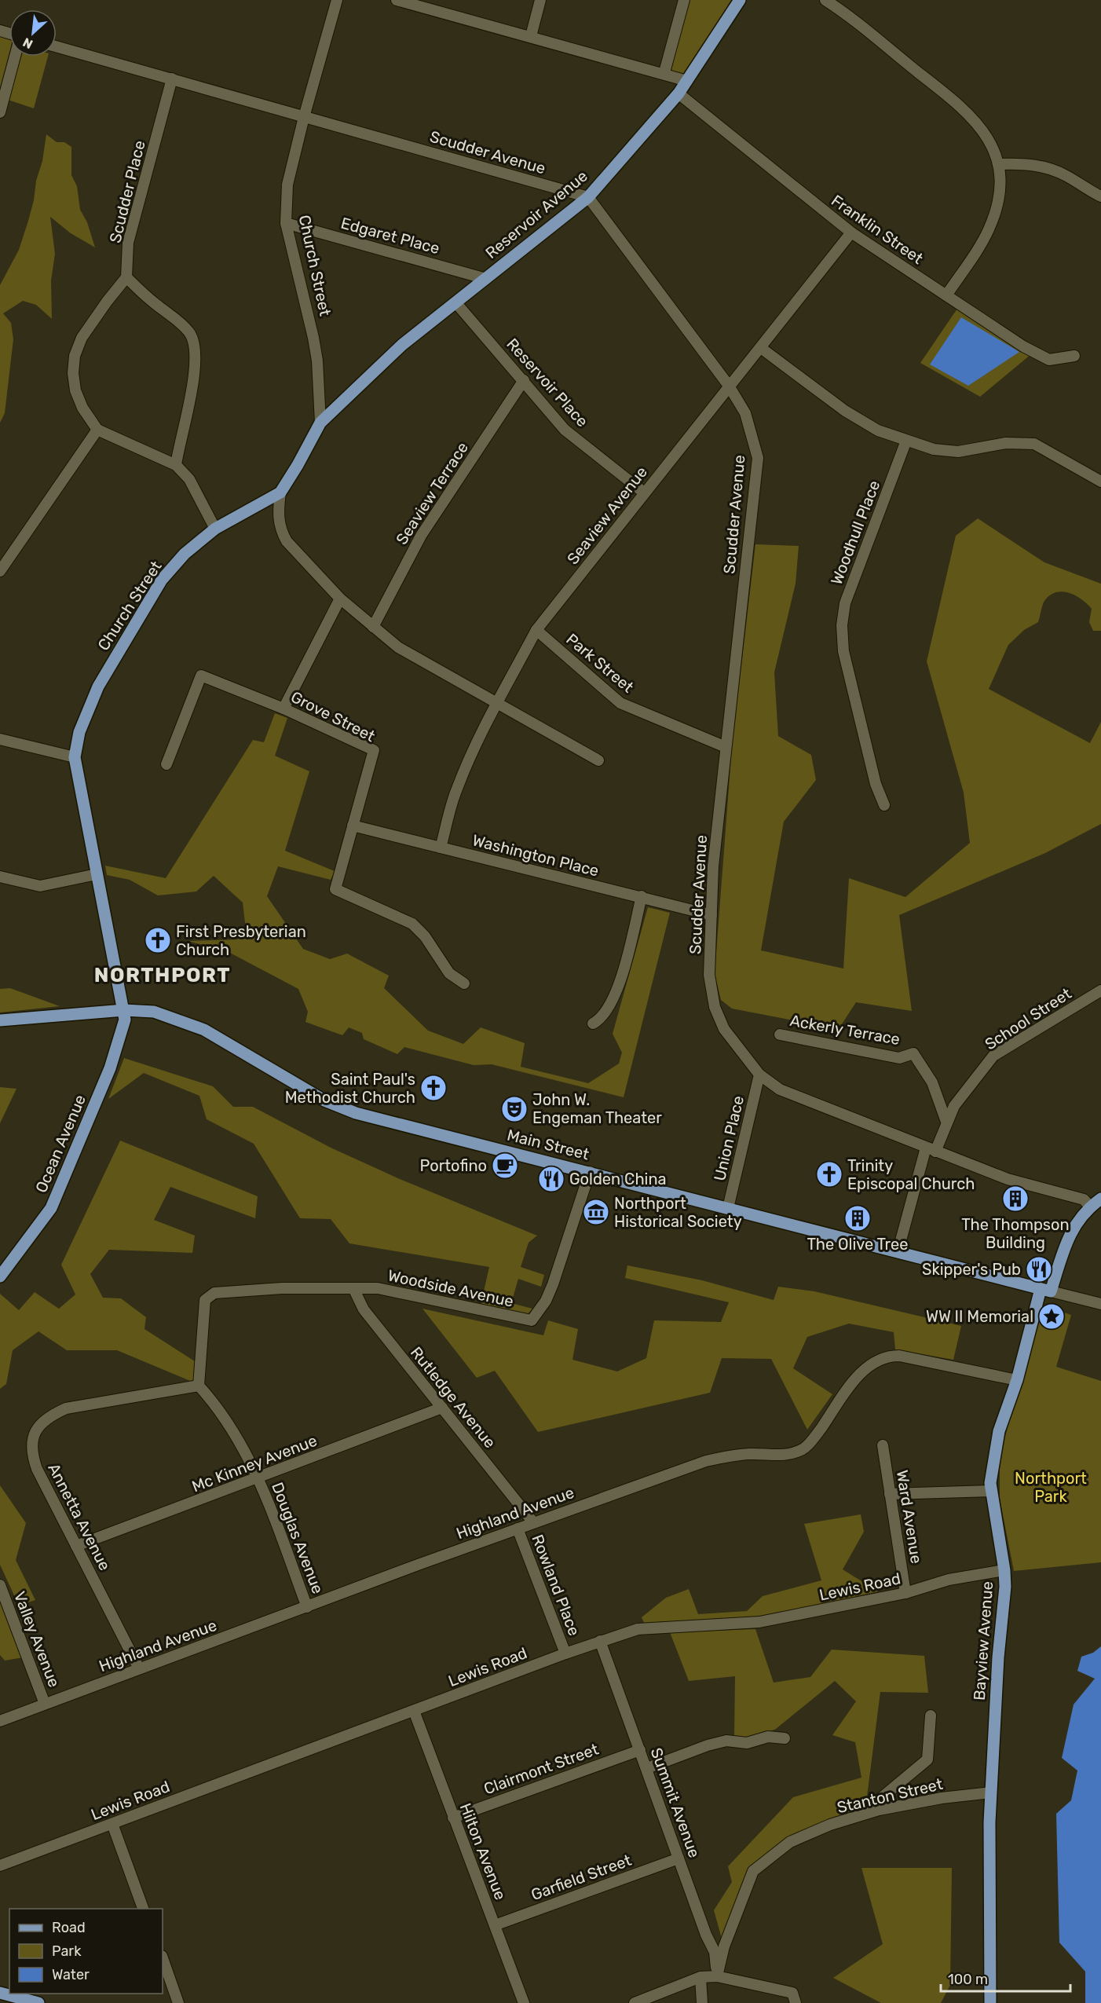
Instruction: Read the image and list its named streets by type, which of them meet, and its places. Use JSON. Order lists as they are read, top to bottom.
{
  "streets": {
    "main road": [
      "Reservoir Avenue",
      "Church Street",
      "Ocean Avenue",
      "Main Street",
      "Bayview Avenue"
    ],
    "street": [
      "Scudder Avenue",
      "Scudder Place",
      "Franklin Street",
      "Edgaret Place",
      "Reservoir Place",
      "Seaview Terrace",
      "Seaview Avenue",
      "Woodhull Place",
      "Park Street",
      "Grove Street",
      "Washington Place",
      "School Street",
      "Ackerly Terrace",
      "Union Place",
      "Woodside Avenue",
      "Rutledge Avenue",
      "Mc Kinney Avenue",
      "Highland Avenue",
      "Annetta Avenue",
      "Ward Avenue",
      "Douglas Avenue",
      "Rowland Place",
      "Lewis Road",
      "Valley Avenue",
      "Clairmont Street",
      "Stanton Street",
      "Summit Avenue",
      "Hilton Avenue",
      "Garfield Street"
    ]
  },
  "crossings": [
    ["Scudder Avenue", "Scudder Place"],
    ["Scudder Avenue", "Reservoir Avenue"],
    ["Scudder Avenue", "Church Street"],
    ["Scudder Avenue", "Seaview Avenue"],
    ["Scudder Avenue", "Park Street"],
    ["Scudder Avenue", "Washington Place"],
    ["Scudder Avenue", "School Street"],
    ["Scudder Avenue", "Union Place"],
    ["Scudder Avenue", "Bayview Avenue"],
    ["Reservoir Avenue", "Franklin Street"],
    ["Reservoir Avenue", "Edgaret Place"],
    ["Reservoir Avenue", "Church Street"],
    ["Reservoir Avenue", "Reservoir Place"],
    ["Franklin Street", "Seaview Avenue"],
    ["Edgaret Place", "Church Street"],
    ["Church Street", "Ocean Avenue"],
    ["Church Street", "Main Street"],
    ["Reservoir Place", "Seaview Terrace"],
    ["Reservoir Place", "Seaview Avenue"],
    ["Seaview Avenue", "Park Street"],
    ["Seaview Avenue", "Washington Place"],
    ["Grove Street", "Washington Place"],
    ["School Street", "Ackerly Terrace"],
    ["School Street", "Main Street"],
    ["Union Place", "Main Street"],
    ["Ocean Avenue", "Main Street"],
    ["Main Street", "Woodside Avenue"],
    ["Main Street", "Bayview Avenue"],
    ["Woodside Avenue", "Rutledge Avenue"],
    ["Woodside Avenue", "Annetta Avenue"],
    ["Woodside Avenue", "Douglas Avenue"],
    ["Rutledge Avenue", "Mc Kinney Avenue"],
    ["Rutledge Avenue", "Highland Avenue"],
    ["Mc Kinney Avenue", "Annetta Avenue"],
    ["Mc Kinney Avenue", "Douglas Avenue"],
    ["Highland Avenue", "Annetta Avenue"],
    ["Highland Avenue", "Douglas Avenue"],
    ["Highland Avenue", "Rowland Place"],
    ["Highland Avenue", "Valley Avenue"],
    ["Highland Avenue", "Bayview Avenue"],
    ["Annetta Avenue", "Douglas Avenue"],
    ["Ward Avenue", "Lewis Road"],
    ["Rowland Place", "Lewis Road"],
    ["Lewis Road", "Bayview Avenue"],
    ["Lewis Road", "Summit Avenue"],
    ["Lewis Road", "Hilton Avenue"],
    ["Bayview Avenue", "Stanton Street"],
    ["Clairmont Street", "Summit Avenue"],
    ["Clairmont Street", "Hilton Avenue"],
    ["Stanton Street", "Summit Avenue"],
    ["Summit Avenue", "Garfield Street"],
    ["Hilton Avenue", "Garfield Street"]
  ],
  "districts": ["NORTHPORT"],
  "parks": ["Northport Park"],
  "places": {
    "church": ["First Presbyterian Church", "Saint Paul's Methodist Church", "Trinity Episcopal Church"],
    "theatre": ["John W. Engeman Theater"],
    "cafe": ["Portofino"],
    "restaurant": ["Golden China", "Skipper's Pub"],
    "building": ["The Thompson Building", "The Olive Tree"],
    "museum": ["Northport Historical Society"],
    "place": ["WW II Memorial"]
  },
  "legend": ["Road", "Park", "Water"],
  "scale_bar": "100 m",
  "north": "bottom left"
}
